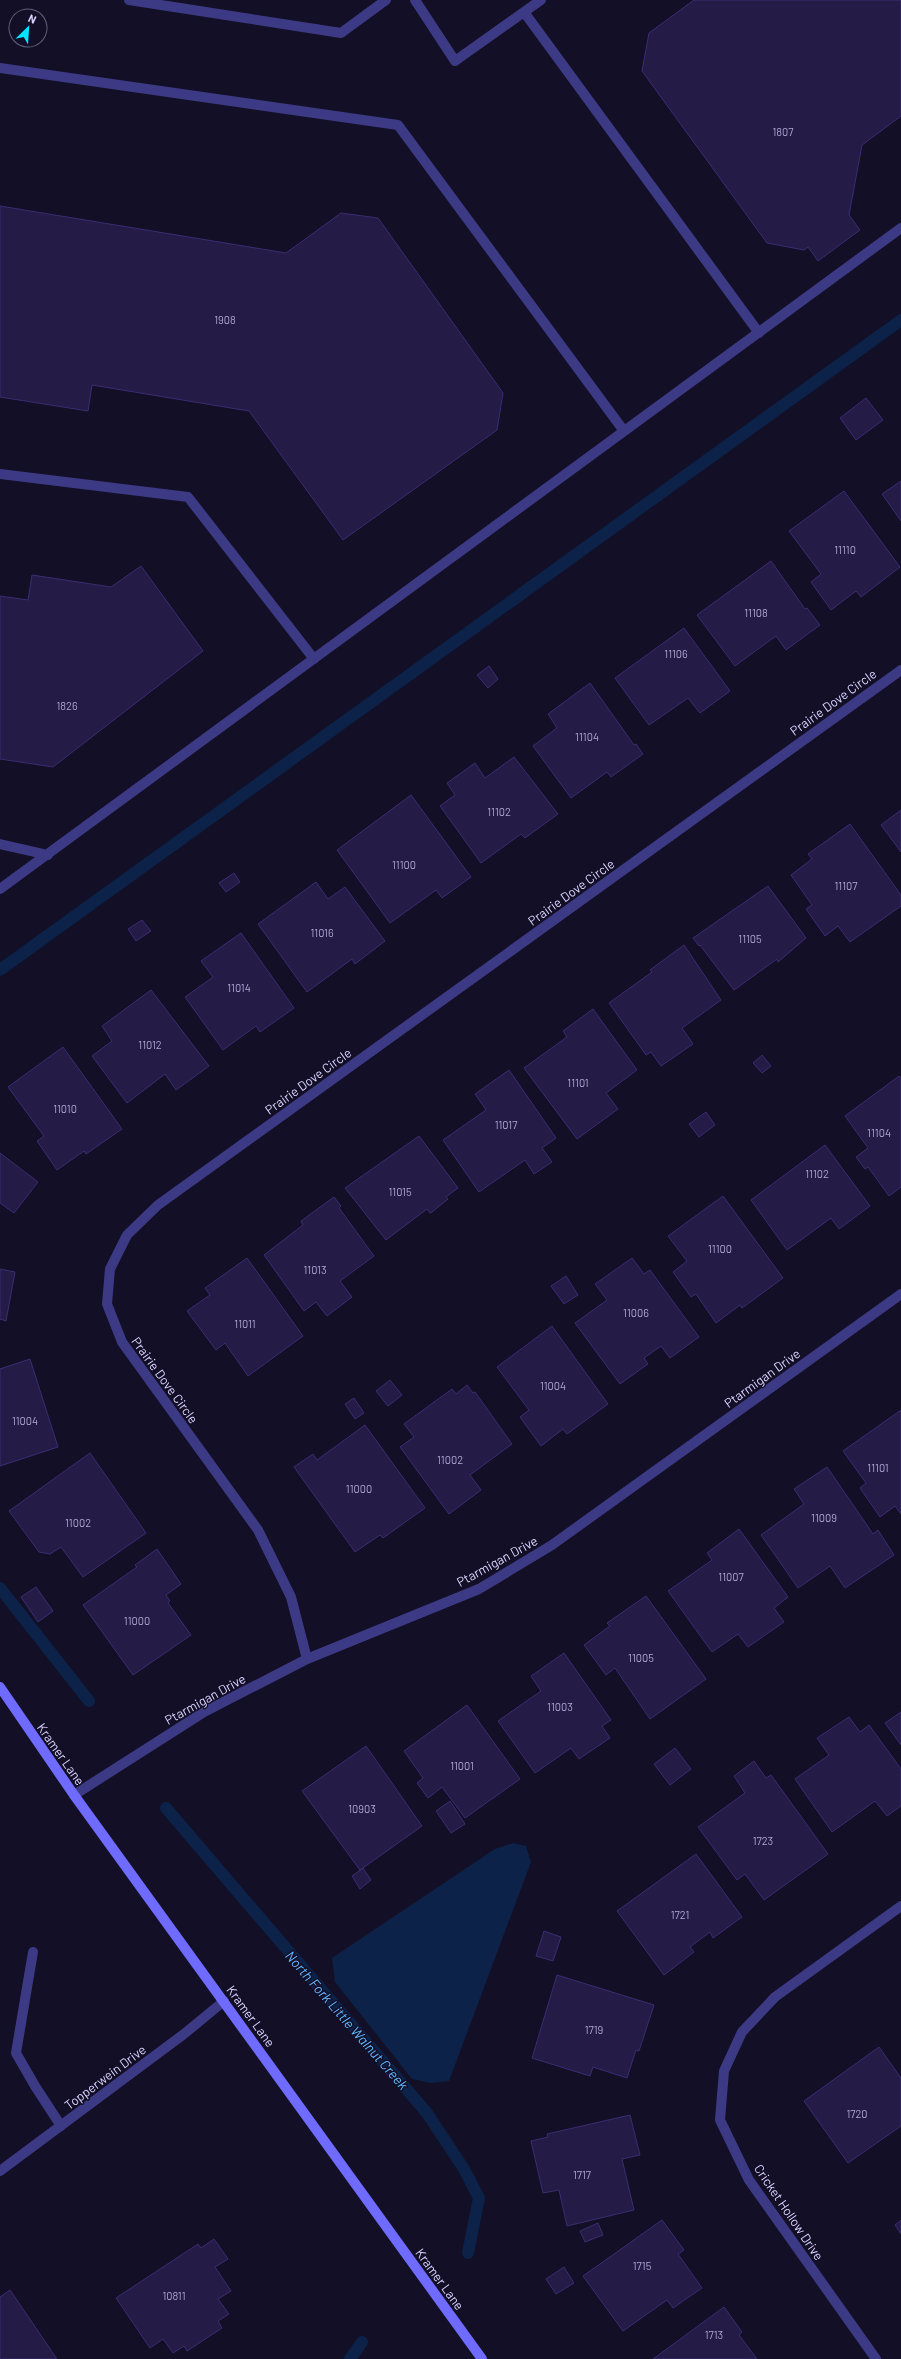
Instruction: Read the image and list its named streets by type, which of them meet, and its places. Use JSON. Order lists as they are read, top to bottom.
{
  "streets": {
    "street": [
      "Prairie Dove Circle",
      "Ptarmigan Drive",
      "Kramer Lane",
      "Topperwein Drive",
      "Cricket Hollow Drive"
    ]
  },
  "crossings": [
    ["Prairie Dove Circle", "Ptarmigan Drive"],
    ["Ptarmigan Drive", "Kramer Lane"],
    ["Kramer Lane", "Topperwein Drive"]
  ],
  "water": ["North Fork Little Walnut Creek"],
  "house_numbers": [
    "1807",
    "1908",
    "11110",
    "11108",
    "11106",
    "1826",
    "11104",
    "11102",
    "11100",
    "11107",
    "11016",
    "11105",
    "11014",
    "11012",
    "11101",
    "11010",
    "11017",
    "11104",
    "11102",
    "11015",
    "11100",
    "11013",
    "11006",
    "11011",
    "11004",
    "11004",
    "11002",
    "11101",
    "11000",
    "11009",
    "11002",
    "11007",
    "11000",
    "11005",
    "11003",
    "11001",
    "10903",
    "1723",
    "1721",
    "1719",
    "1720",
    "1717",
    "1715",
    "10811",
    "1713"
  ],
  "north": "top right"
}
